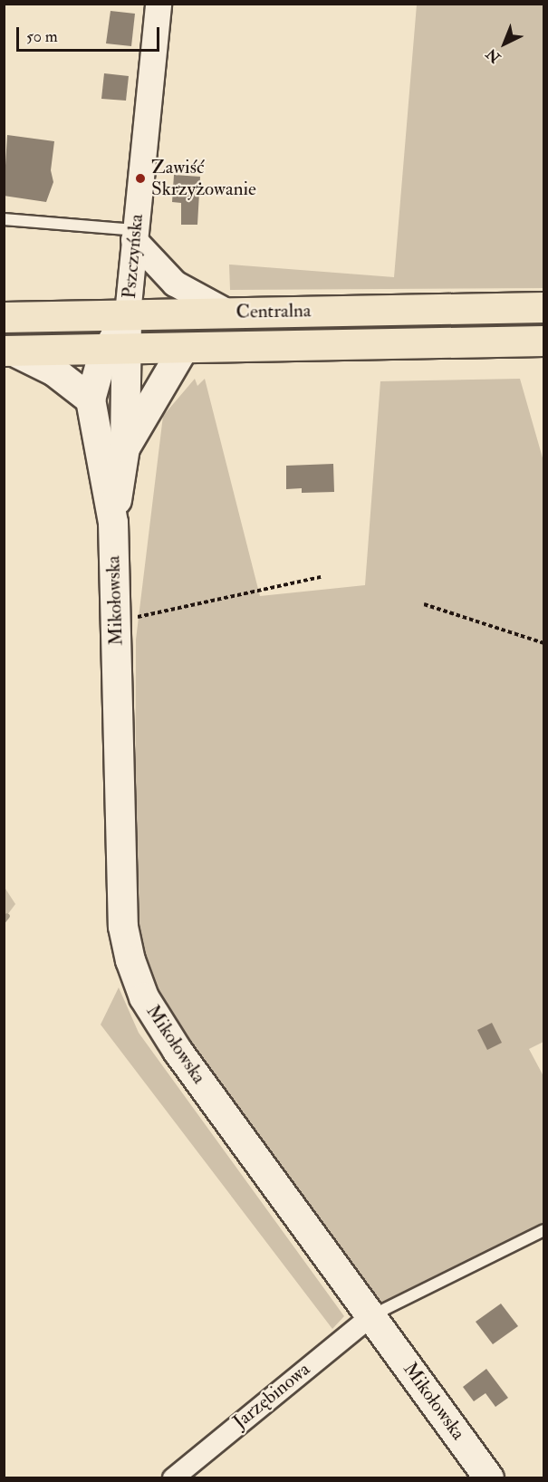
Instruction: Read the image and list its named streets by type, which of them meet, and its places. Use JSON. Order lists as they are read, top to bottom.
{
  "streets": {
    "main road": ["Centralna", "Mikołowska"],
    "street": ["Pszczyńska", "Jarzębinowa"]
  },
  "crossings": [
    ["Pszczyńska", "Centralna"],
    ["Pszczyńska", "Mikołowska"],
    ["Centralna", "Mikołowska"],
    ["Mikołowska", "Jarzębinowa"]
  ],
  "places": ["Zawiść Skrzyżowanie"],
  "scale_bar": "50 m",
  "north": "bottom left"
}
